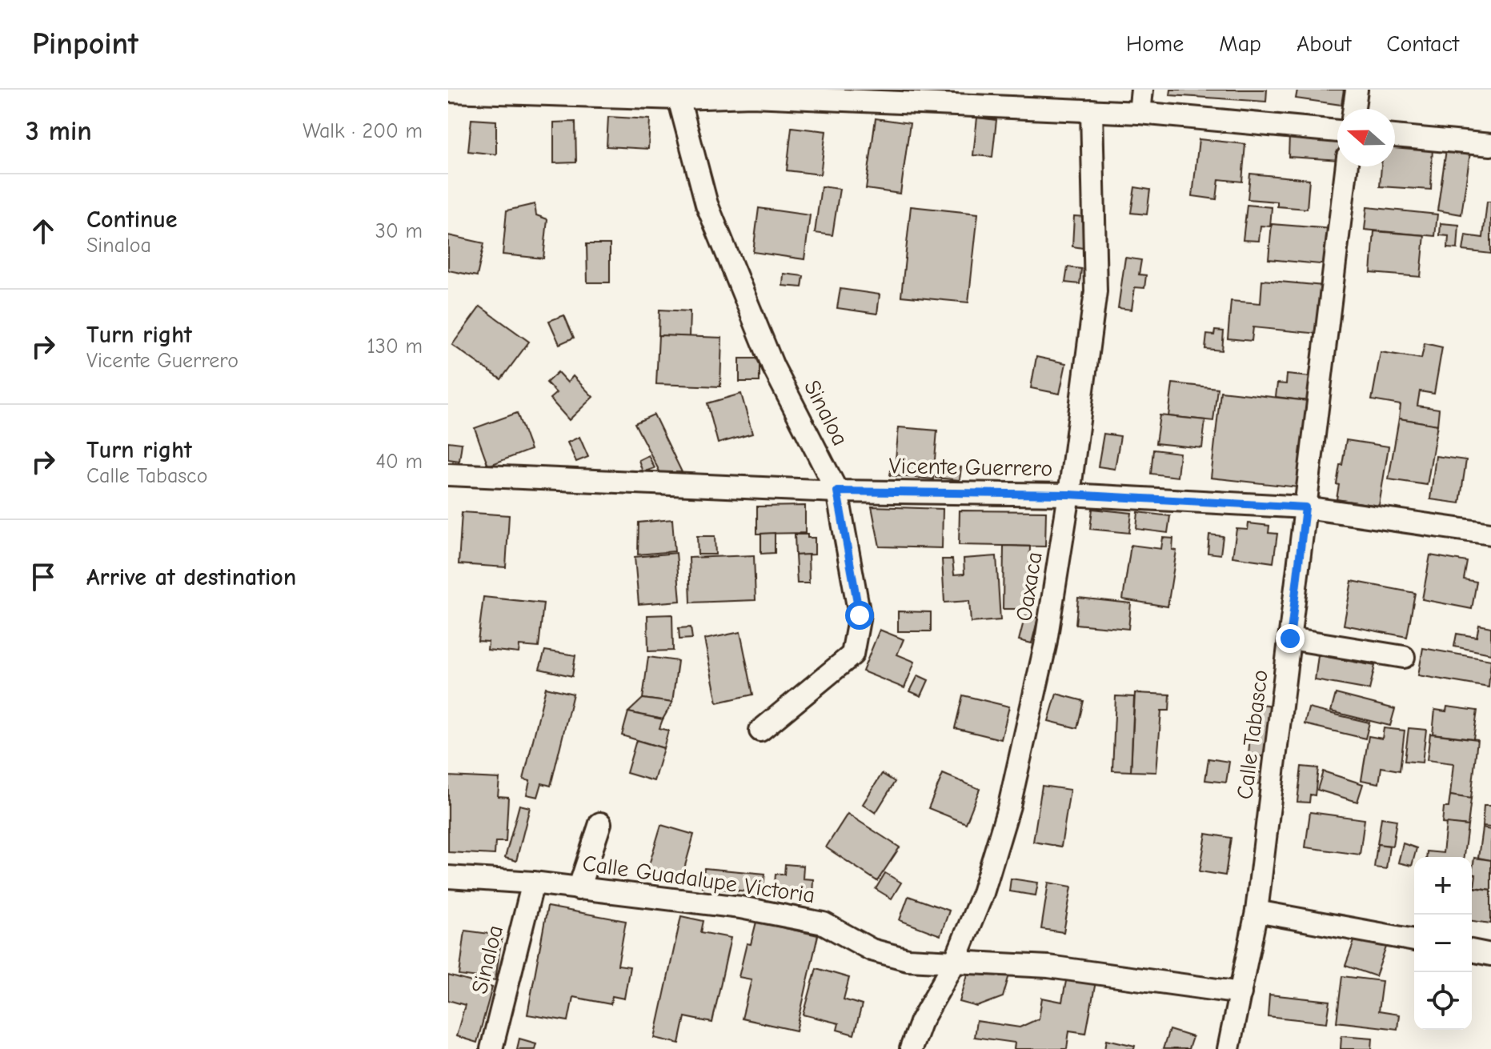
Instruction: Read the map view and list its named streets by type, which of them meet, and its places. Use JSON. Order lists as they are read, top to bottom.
{
  "streets": {
    "street": [
      "Sinaloa",
      "Vicente Guerrero",
      "Oaxaca",
      "Calle Tabasco",
      "Calle Guadalupe Victoria"
    ]
  },
  "crossings": [
    ["Sinaloa", "Vicente Guerrero"],
    ["Sinaloa", "Calle Guadalupe Victoria"],
    ["Vicente Guerrero", "Oaxaca"],
    ["Vicente Guerrero", "Calle Tabasco"],
    ["Oaxaca", "Calle Guadalupe Victoria"],
    ["Calle Tabasco", "Calle Guadalupe Victoria"]
  ],
  "north": "left",
  "page": {
    "header": "Pinpoint",
    "nav": [
      "Home",
      "Map",
      "About",
      "Contact"
    ],
    "heading": ["3 min", "Walk · 200 m"],
    "list": [
      ["Continue", "Sinaloa", "30 m"],
      ["Turn right", "Vicente Guerrero", "130 m"],
      ["Turn right", "Calle Tabasco", "40 m"],
      "Arrive at destination"
    ],
    "map_buttons": ["+", "−"]
  }
}
